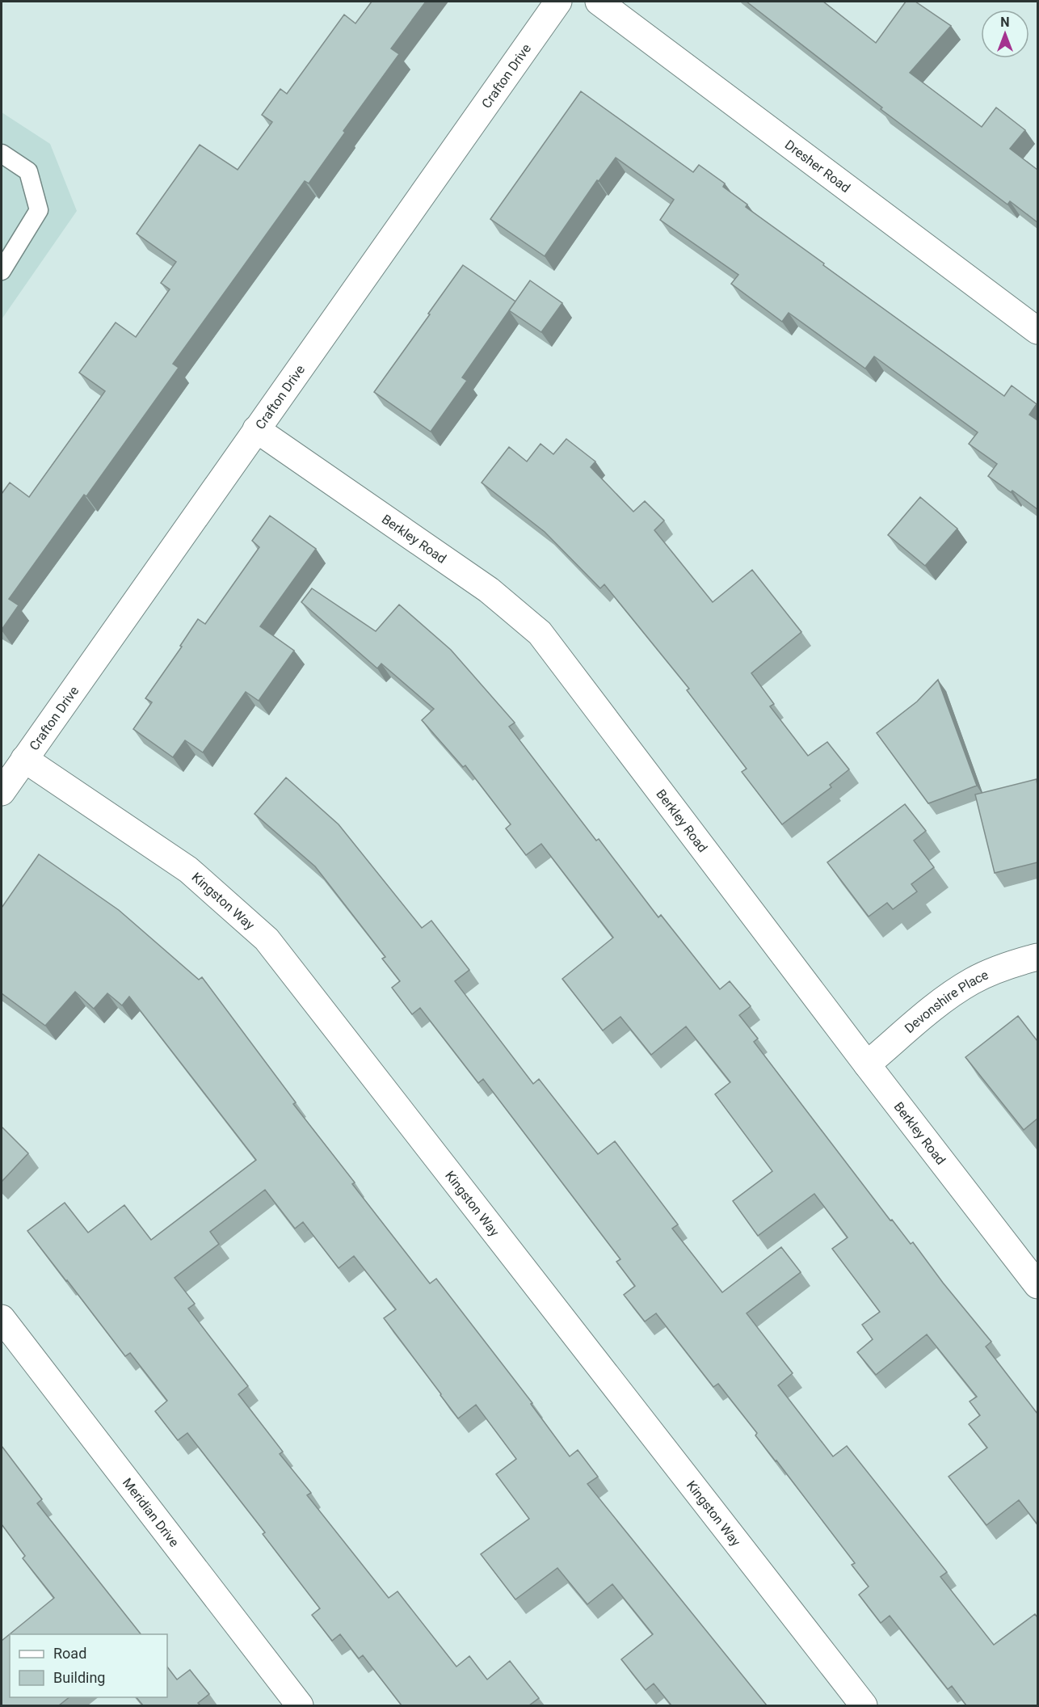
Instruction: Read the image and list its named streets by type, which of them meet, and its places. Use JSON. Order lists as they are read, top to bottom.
{
  "streets": {
    "street": [
      "Crafton Drive",
      "Dresher Road",
      "Berkley Road",
      "Kingston Way",
      "Devonshire Place",
      "Meridian Drive"
    ]
  },
  "crossings": [
    ["Crafton Drive", "Berkley Road"],
    ["Crafton Drive", "Kingston Way"],
    ["Berkley Road", "Devonshire Place"]
  ],
  "legend": ["Road", "Building"],
  "north": "top"
}
